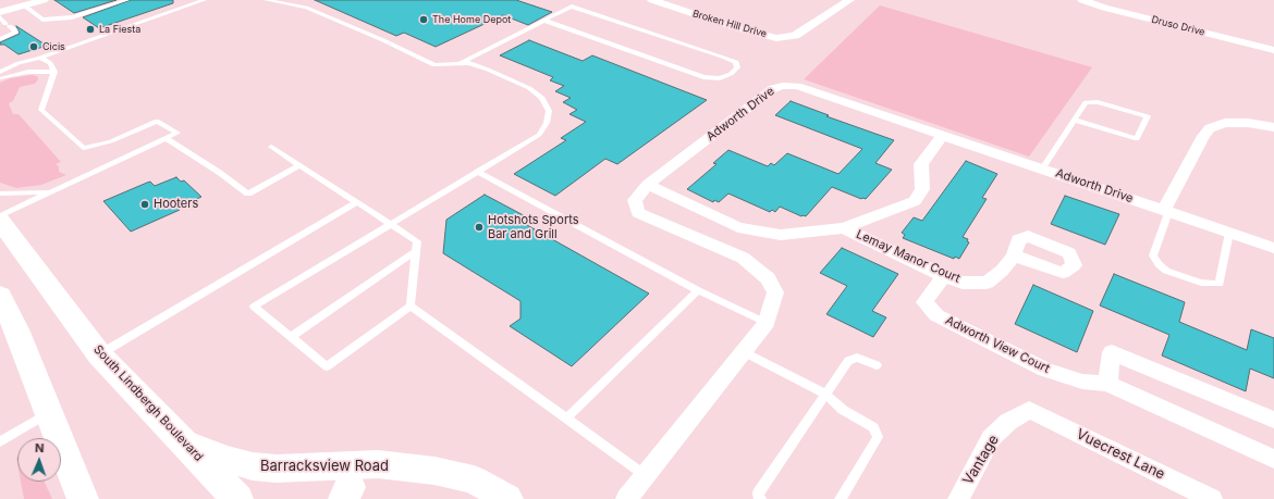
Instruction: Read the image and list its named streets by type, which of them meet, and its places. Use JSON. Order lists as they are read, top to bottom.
{
  "streets": {
    "main road": ["South Lindbergh Boulevard"],
    "street": [
      "Broken Hill Drive",
      "Druso Drive",
      "Adworth Drive",
      "Lemay Manor Court",
      "Adworth View Court",
      "Vuecrest Lane",
      "Vantage",
      "Barracksview Road"
    ]
  },
  "crossings": [
    ["Lemay Manor Court", "Adworth View Court"],
    ["South Lindbergh Boulevard", "Barracksview Road"],
    ["Vuecrest Lane", "Vantage"]
  ],
  "places": [
    "The Home Depot",
    "La Fiesta",
    "Cicis",
    "Hooters",
    "Hotshots Sports Bar and Grill"
  ],
  "north": "top"
}
